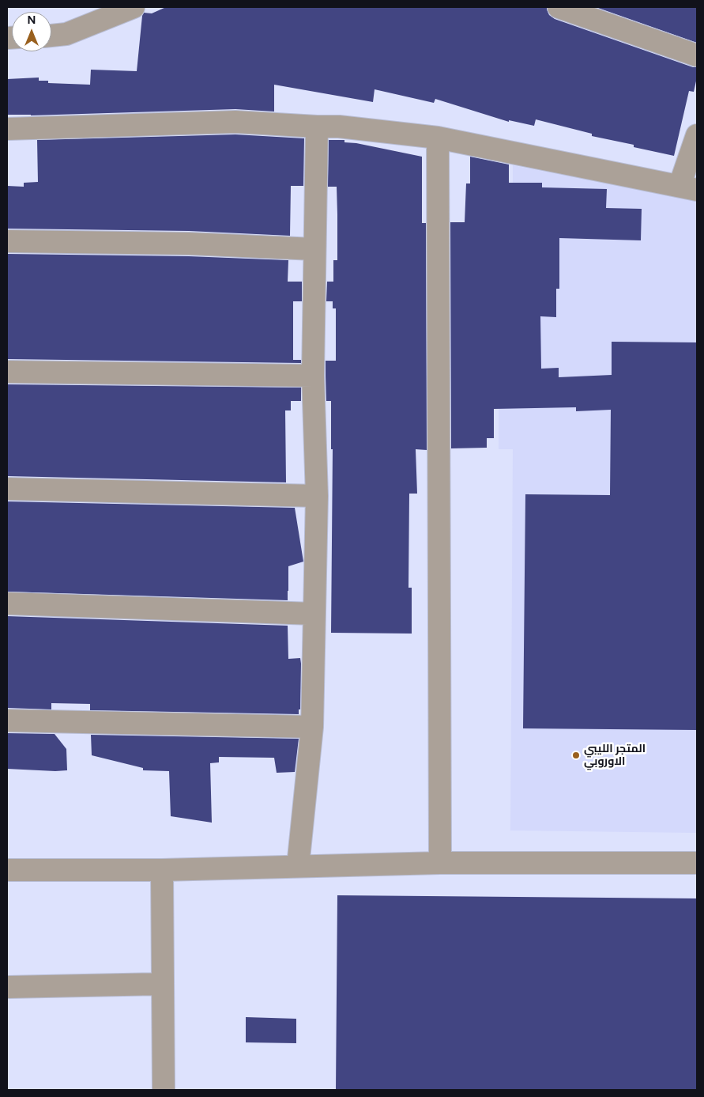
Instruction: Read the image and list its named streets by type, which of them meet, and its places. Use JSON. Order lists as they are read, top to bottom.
{
  "places": ["المتجر الليبي الاوروبي"],
  "north": "top"
}
